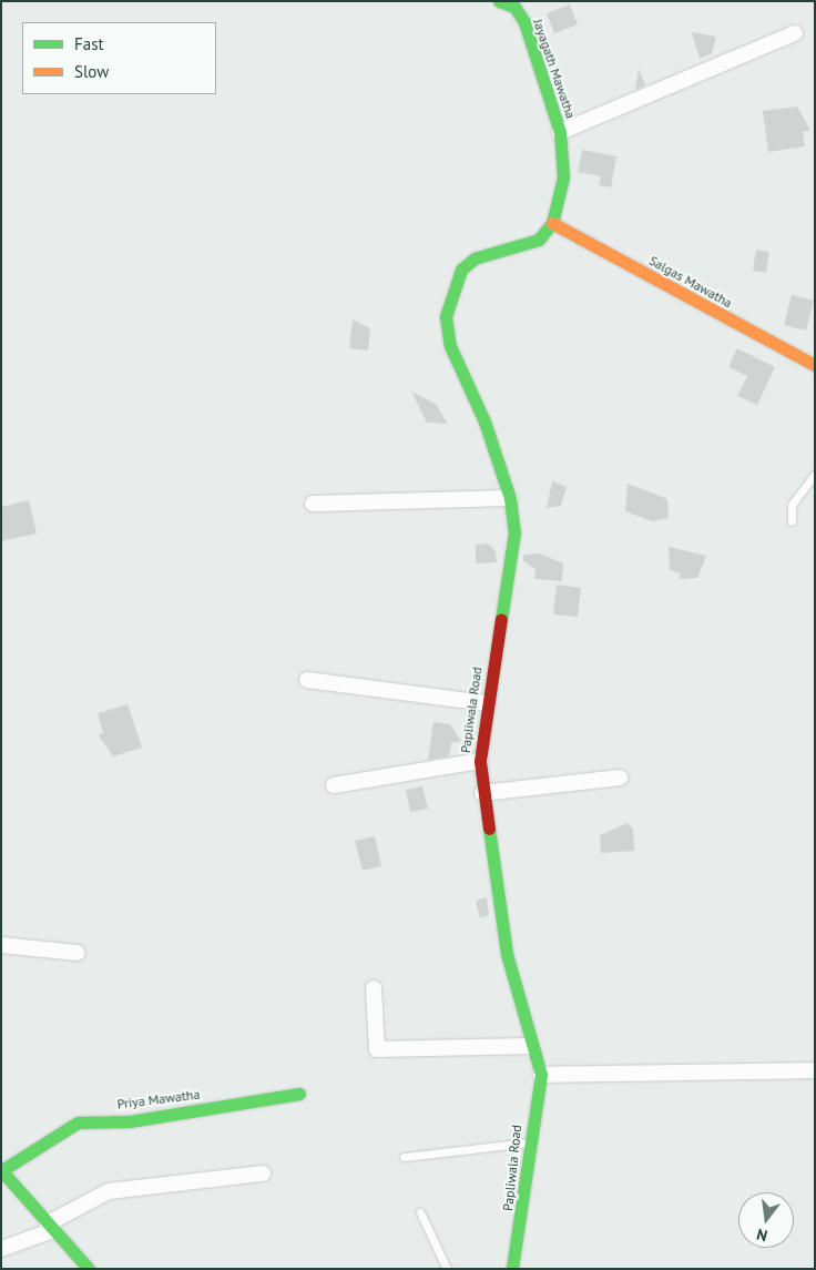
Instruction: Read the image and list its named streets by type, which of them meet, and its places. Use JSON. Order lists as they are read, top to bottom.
{
  "streets": {
    "street": [
      "Jayagath Mawatha",
      "Salgas Mawatha",
      "Papliwala Road",
      "Priya Mawatha"
    ]
  },
  "crossings": [
    ["Jayagath Mawatha", "Salgas Mawatha"],
    ["Jayagath Mawatha", "Papliwala Road"],
    ["Salgas Mawatha", "Papliwala Road"]
  ],
  "legend": ["Fast", "Slow"],
  "north": "bottom"
}
